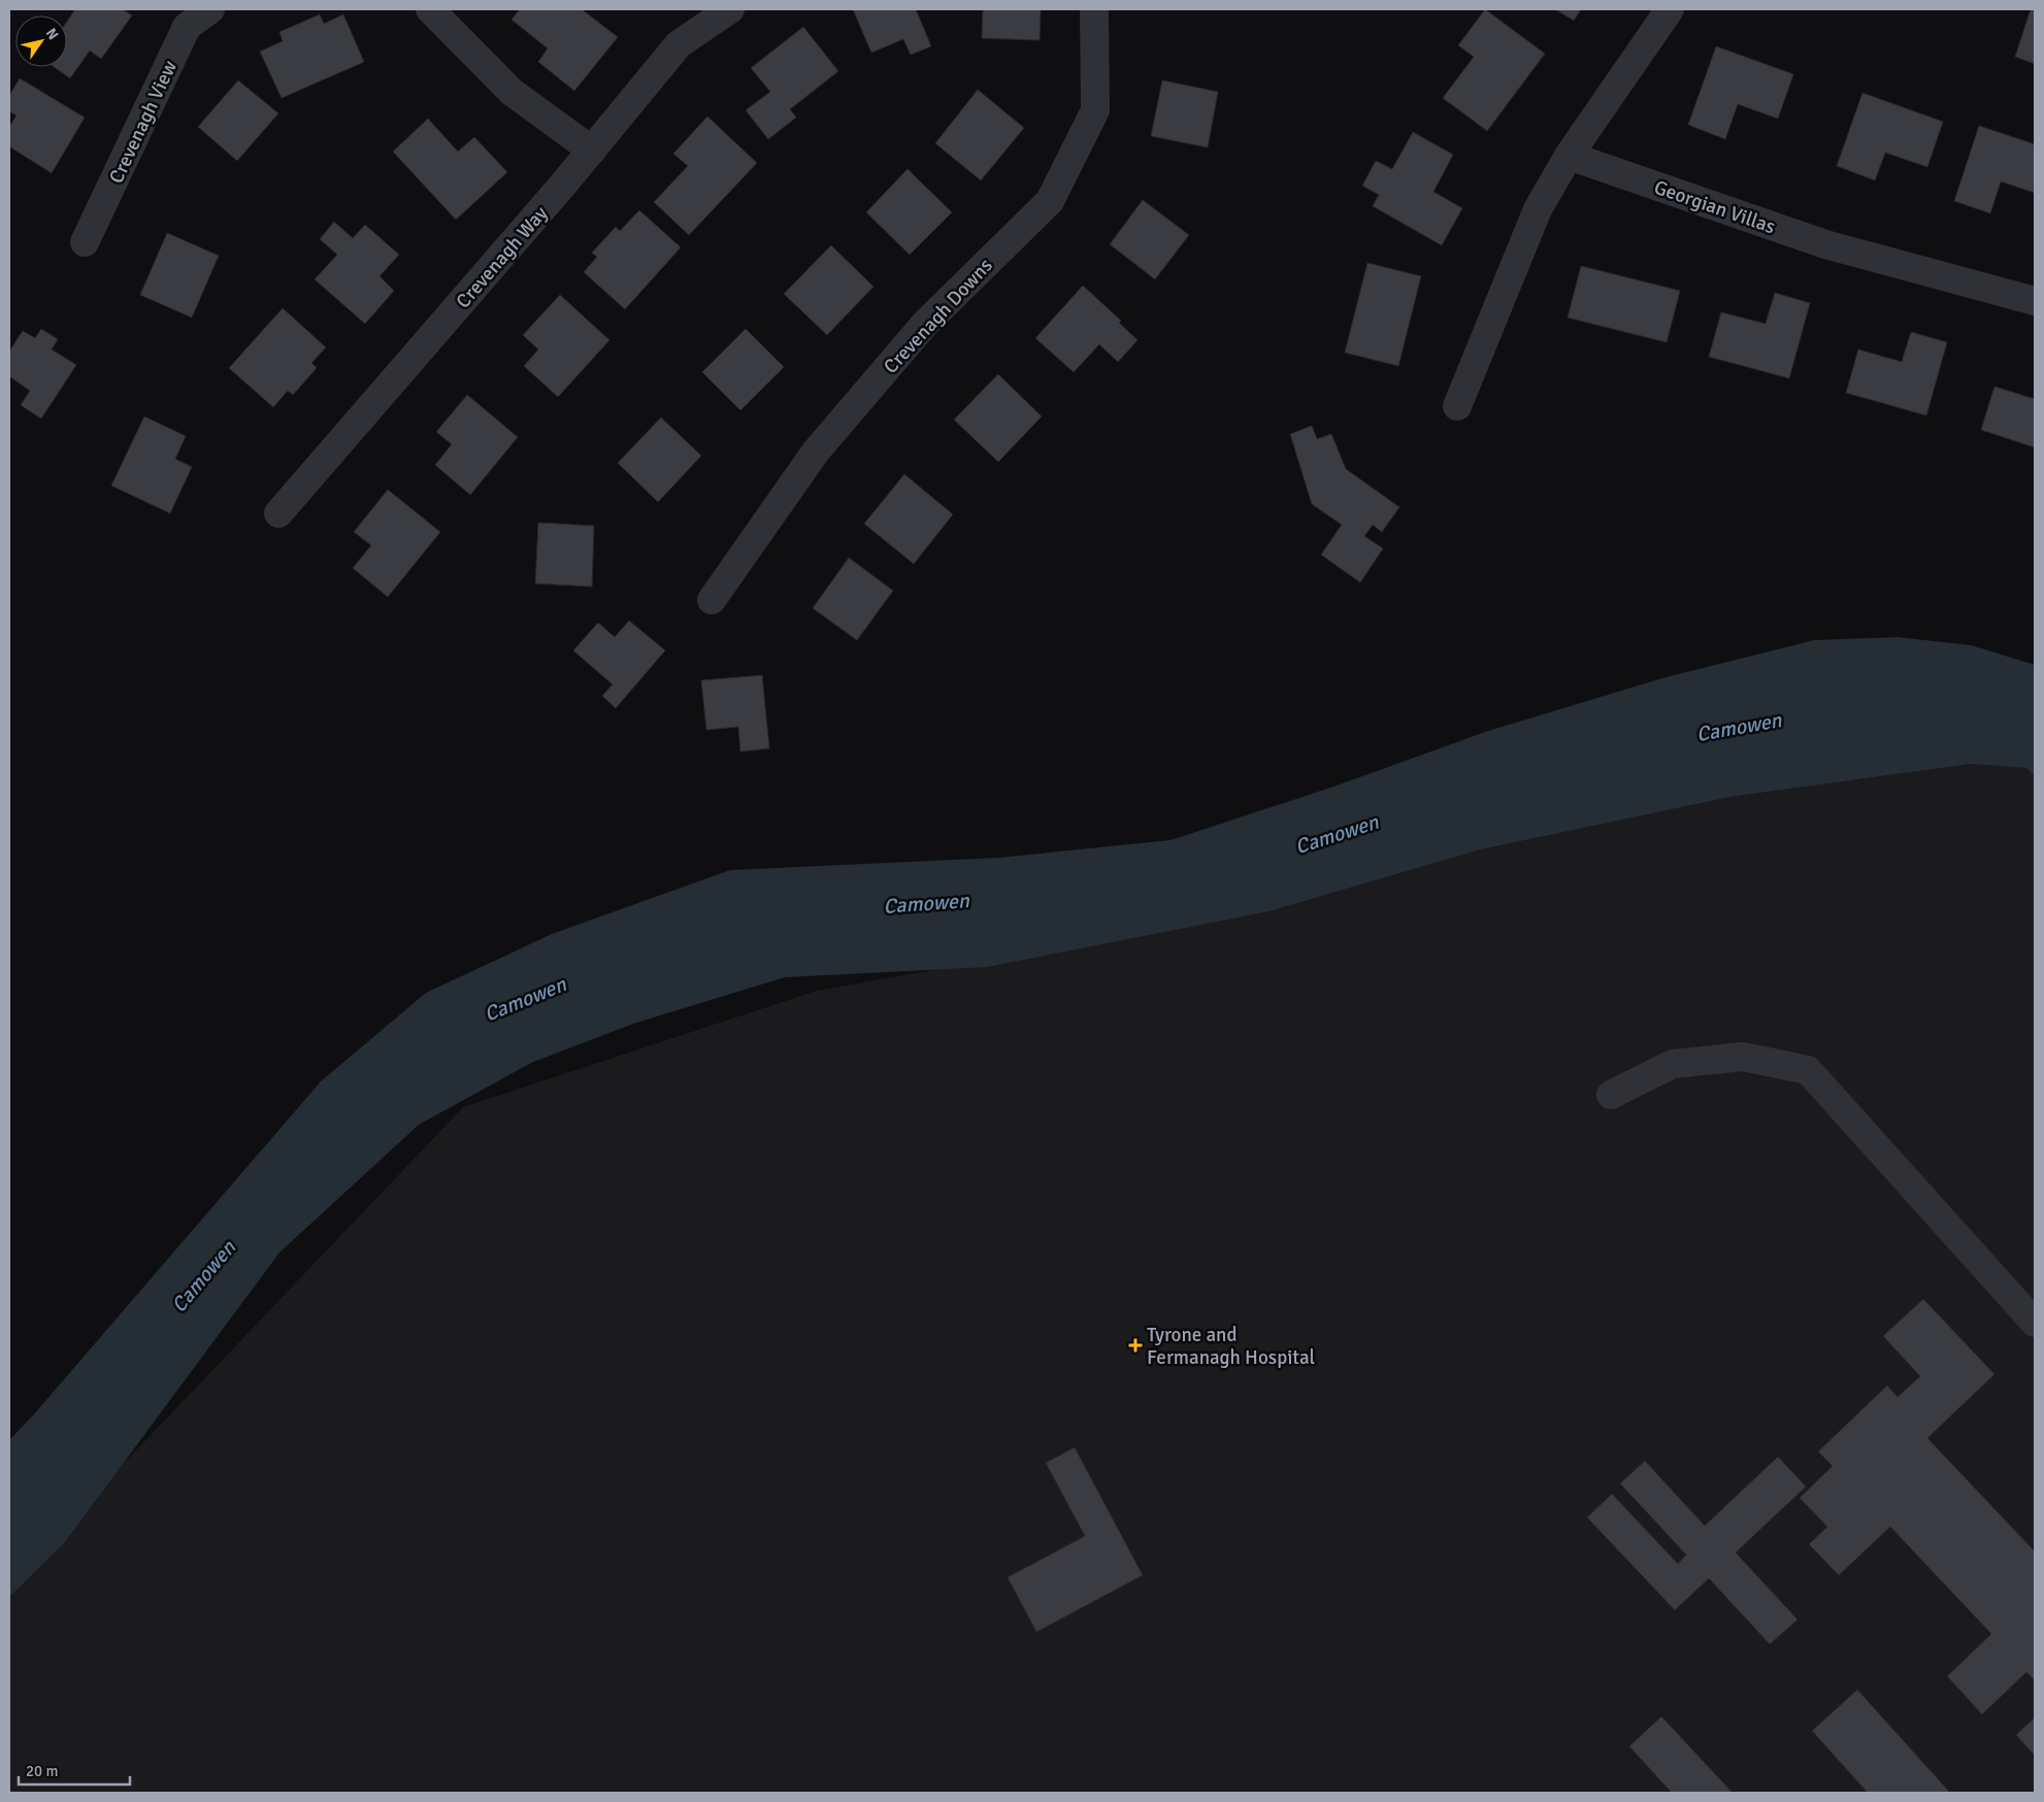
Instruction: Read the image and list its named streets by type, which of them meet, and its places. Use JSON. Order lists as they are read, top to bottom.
{
  "streets": {
    "street": [
      "Crevenagh View",
      "Georgian Villas",
      "Crevenagh Way",
      "Crevenagh Downs"
    ]
  },
  "water": ["Camowen"],
  "places": {
    "health": ["Tyrone and Fermanagh Hospital"]
  },
  "scale_bar": "20 m",
  "north": "top right"
}
